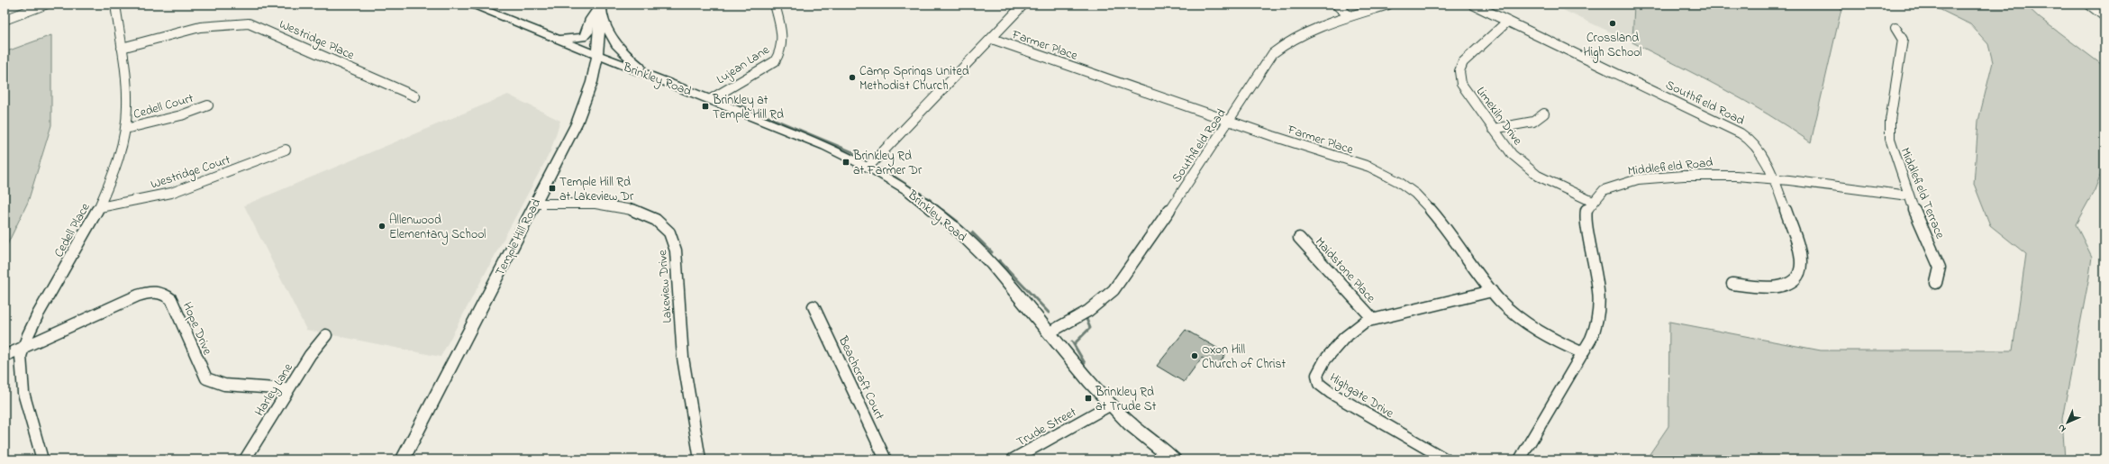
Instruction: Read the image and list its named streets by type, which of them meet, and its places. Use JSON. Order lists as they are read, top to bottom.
{
  "streets": {
    "main road": ["Brinkley Road", "Temple Hill Road"],
    "street": [
      "Westridge Place",
      "Farmer Place",
      "Lujean Lane",
      "Southfield Road",
      "Cedell Court",
      "Limekiln Drive",
      "Middlefield Road",
      "Westridge Court",
      "Middlefield Terrace",
      "Cedell Place",
      "Maidstone Place",
      "Lakeview Drive",
      "Hope Drive",
      "Beachcraft Court",
      "Harley Lane",
      "Highgate Drive",
      "Trude Street"
    ]
  },
  "crossings": [
    ["Westridge Place", "Cedell Place"],
    ["Farmer Place", "Southfield Road"],
    ["Farmer Place", "Highgate Drive"],
    ["Lujean Lane", "Brinkley Road"],
    ["Brinkley Road", "Southfield Road"],
    ["Brinkley Road", "Temple Hill Road"],
    ["Brinkley Road", "Trude Street"],
    ["Southfield Road", "Limekiln Drive"],
    ["Southfield Road", "Middlefield Road"],
    ["Cedell Court", "Cedell Place"],
    ["Limekiln Drive", "Middlefield Road"],
    ["Middlefield Road", "Middlefield Terrace"],
    ["Westridge Court", "Cedell Place"],
    ["Cedell Place", "Hope Drive"],
    ["Temple Hill Road", "Lakeview Drive"],
    ["Maidstone Place", "Highgate Drive"],
    ["Hope Drive", "Harley Lane"]
  ],
  "places": {
    "other": [
      "Crossland High School",
      "Camp Springs United Methodist Church",
      "Allenwood Elementary School",
      "Oxon Hill Church of Christ"
    ],
    "transit": [
      "Brinkley at Temple Hill Rd",
      "Brinkley Rd at Farmer Dr",
      "Temple Hill Rd at Lakeview Dr",
      "Brinkley Rd at Trude St"
    ]
  },
  "north": "bottom left"
}
